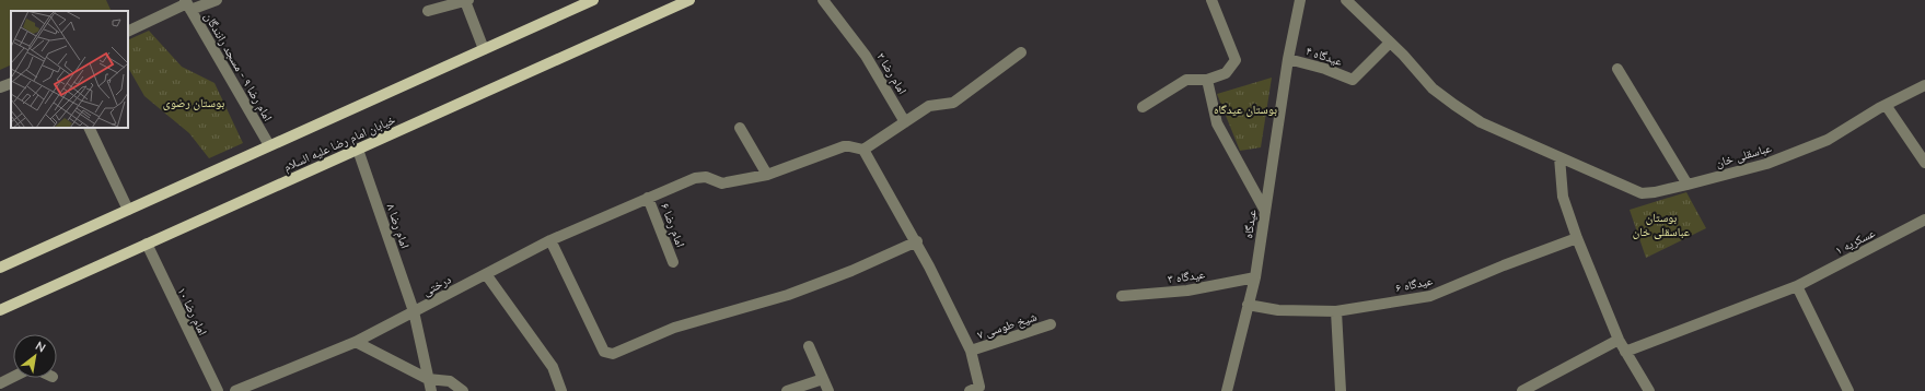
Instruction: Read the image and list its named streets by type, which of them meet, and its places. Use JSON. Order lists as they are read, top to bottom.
{
  "streets": {
    "main road": ["خیابان امام رضا علیه السلام"],
    "street": [
      "عیدگاه ۴",
      "امام رضا ۹ - مسجد رانندگان",
      "امام رضا ۲",
      "عباسقلی خان",
      "عیدگاه",
      "امام رضا ۶",
      "امام رضا ۸",
      "عسکریه ۱",
      "عیدگاه ۳",
      "عیدگاه ۶",
      "درختی",
      "امام رضا ۱۰",
      "شیخ طوسی ۷"
    ]
  },
  "crossings": [
    ["عیدگاه ۴", "عباسقلی خان"],
    ["عیدگاه ۴", "عیدگاه"],
    ["خیابان امام رضا علیه السلام", "امام رضا ۸"],
    ["خیابان امام رضا علیه السلام", "امام رضا ۱۰"],
    ["عیدگاه", "عیدگاه ۳"],
    ["عیدگاه", "عیدگاه ۶"],
    ["امام رضا ۶", "درختی"],
    ["امام رضا ۸", "درختی"]
  ],
  "parks": ["بوستان رضوی", "بوستان عیدگاه", "بوستان عباسقلی خان"],
  "north": "top right"
}
